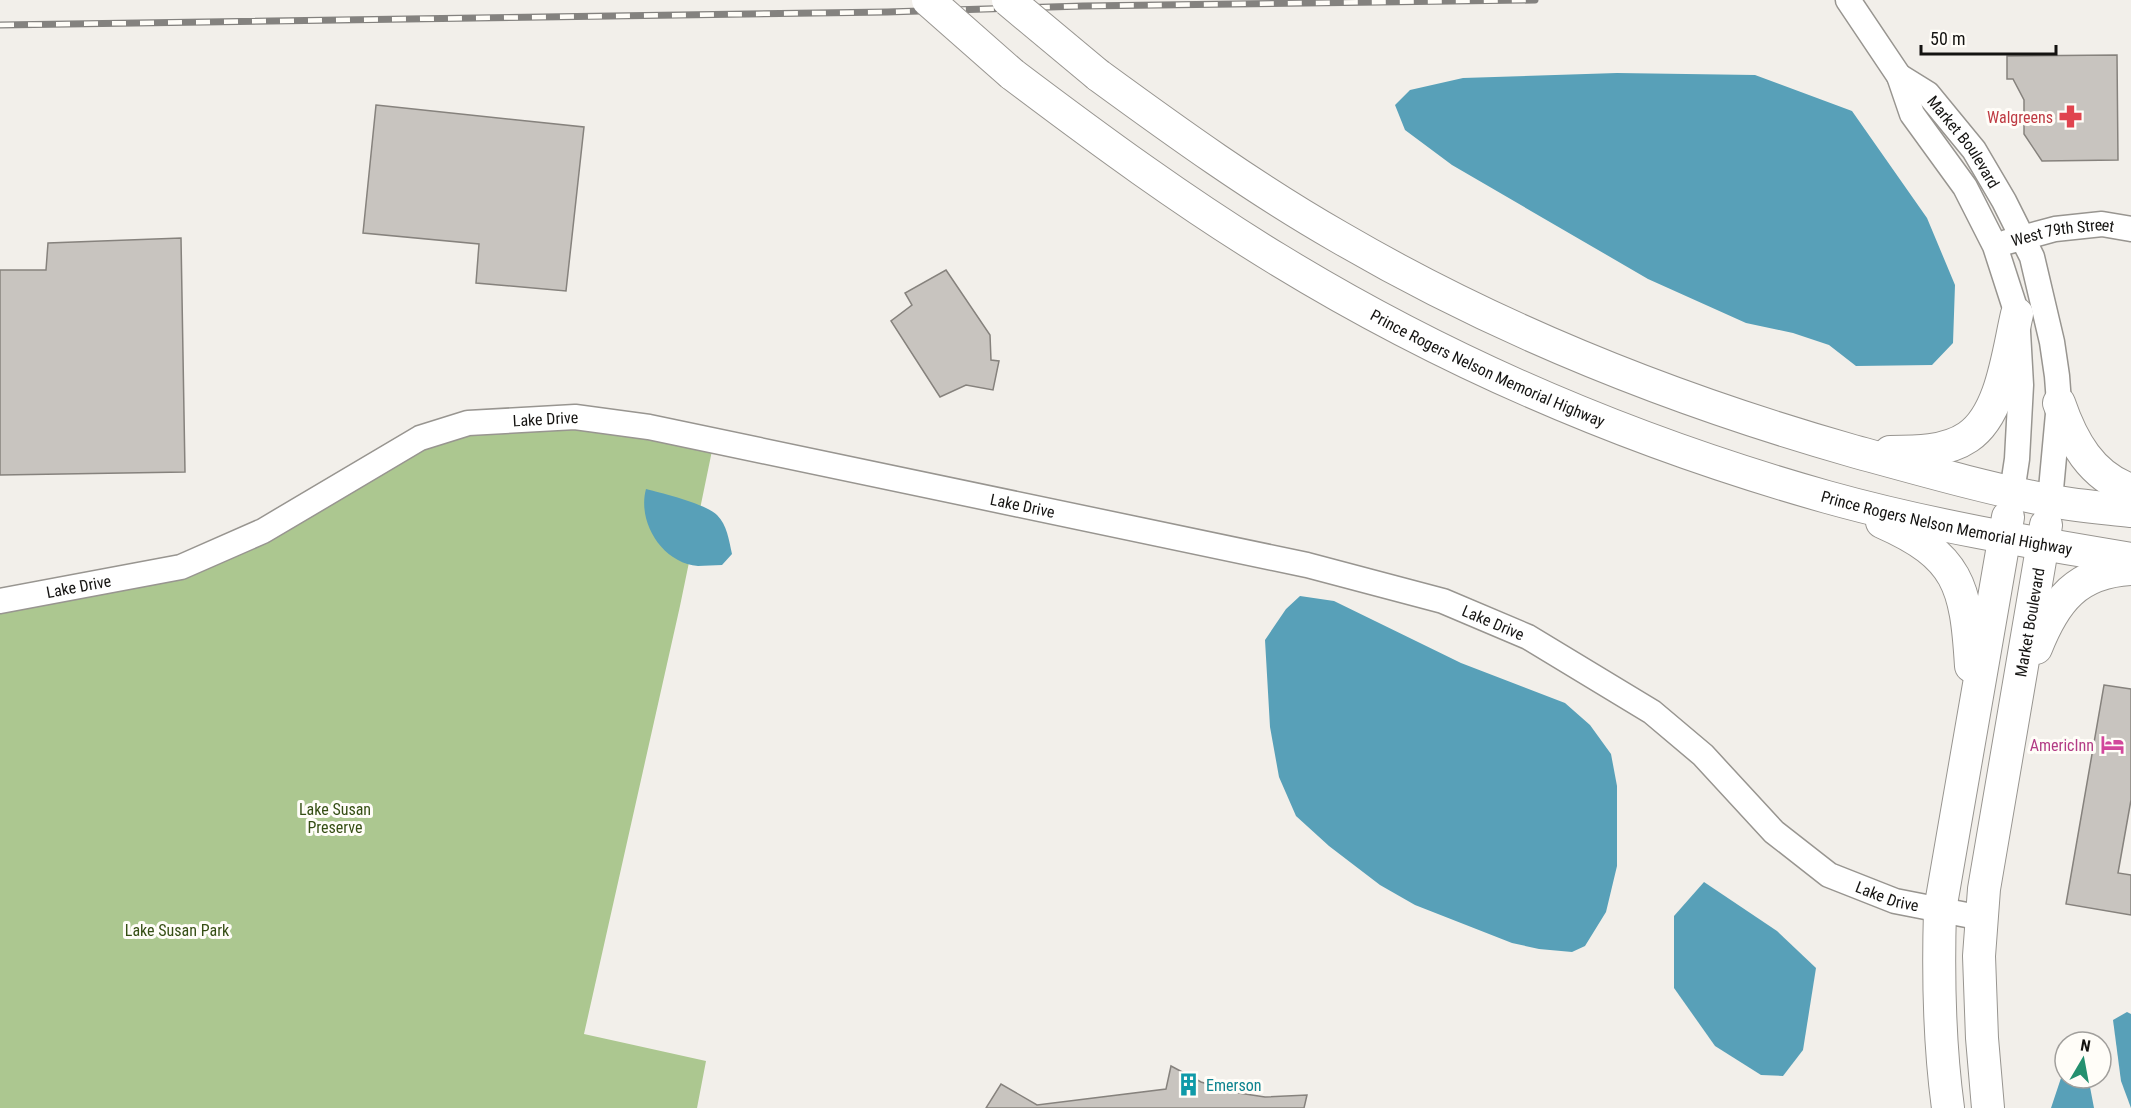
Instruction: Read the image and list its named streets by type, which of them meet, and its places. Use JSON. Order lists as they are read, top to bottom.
{
  "streets": {
    "main road": ["Market Boulevard", "Prince Rogers Nelson Memorial Highway"],
    "street": ["West 79th Street", "Lake Drive"]
  },
  "crossings": [
    ["Market Boulevard", "West 79th Street"],
    ["Market Boulevard", "Prince Rogers Nelson Memorial Highway"],
    ["Market Boulevard", "Lake Drive"]
  ],
  "parks": ["Lake Susan Preserve", "Lake Susan Park"],
  "places": {
    "pharmacy": ["Walgreens"],
    "hotel": ["AmericInn"],
    "building": ["Emerson"]
  },
  "scale_bar": "50 m",
  "north": "top"
}
